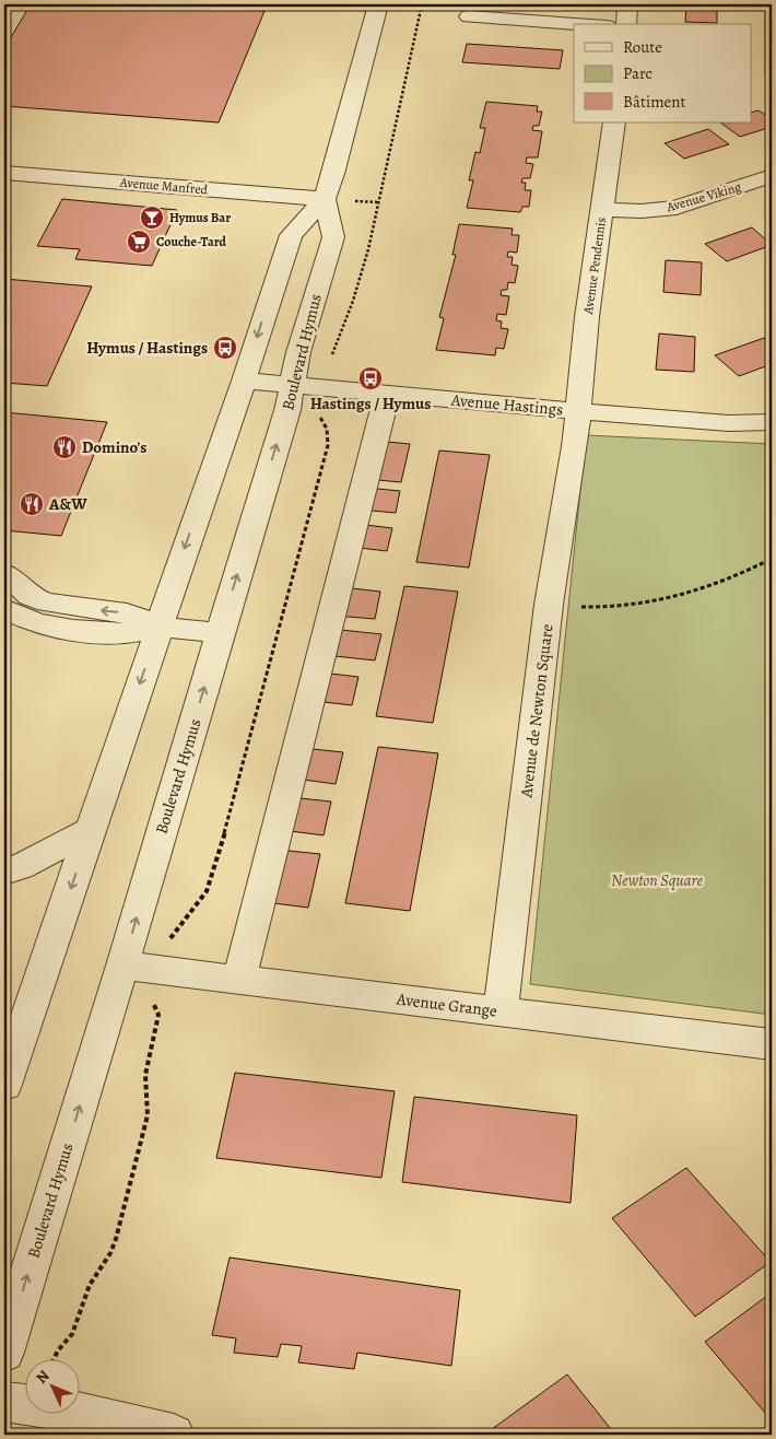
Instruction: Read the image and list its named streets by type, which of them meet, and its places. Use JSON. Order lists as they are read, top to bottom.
{
  "streets": {
    "street": [
      "Avenue Manfred",
      "Avenue Viking",
      "Avenue Pendennis",
      "Boulevard Hymus",
      "Avenue Hastings",
      "Avenue de Newton Square",
      "Avenue Grange"
    ]
  },
  "crossings": [
    ["Avenue Manfred", "Boulevard Hymus"],
    ["Avenue Viking", "Avenue Pendennis"],
    ["Avenue Pendennis", "Avenue Hastings"],
    ["Avenue Pendennis", "Avenue de Newton Square"],
    ["Boulevard Hymus", "Avenue Hastings"],
    ["Boulevard Hymus", "Avenue Grange"],
    ["Avenue Hastings", "Avenue de Newton Square"],
    ["Avenue de Newton Square", "Avenue Grange"]
  ],
  "parks": ["Newton Square"],
  "places": {
    "bar": ["Hymus Bar"],
    "supermarket": ["Couche-Tard"],
    "bus stop": ["Hymus / Hastings", "Hastings / Hymus"],
    "restaurant": ["Domino's", "A&W"]
  },
  "legend": ["Route", "Parc", "Bâtiment"],
  "north": "top left"
}
